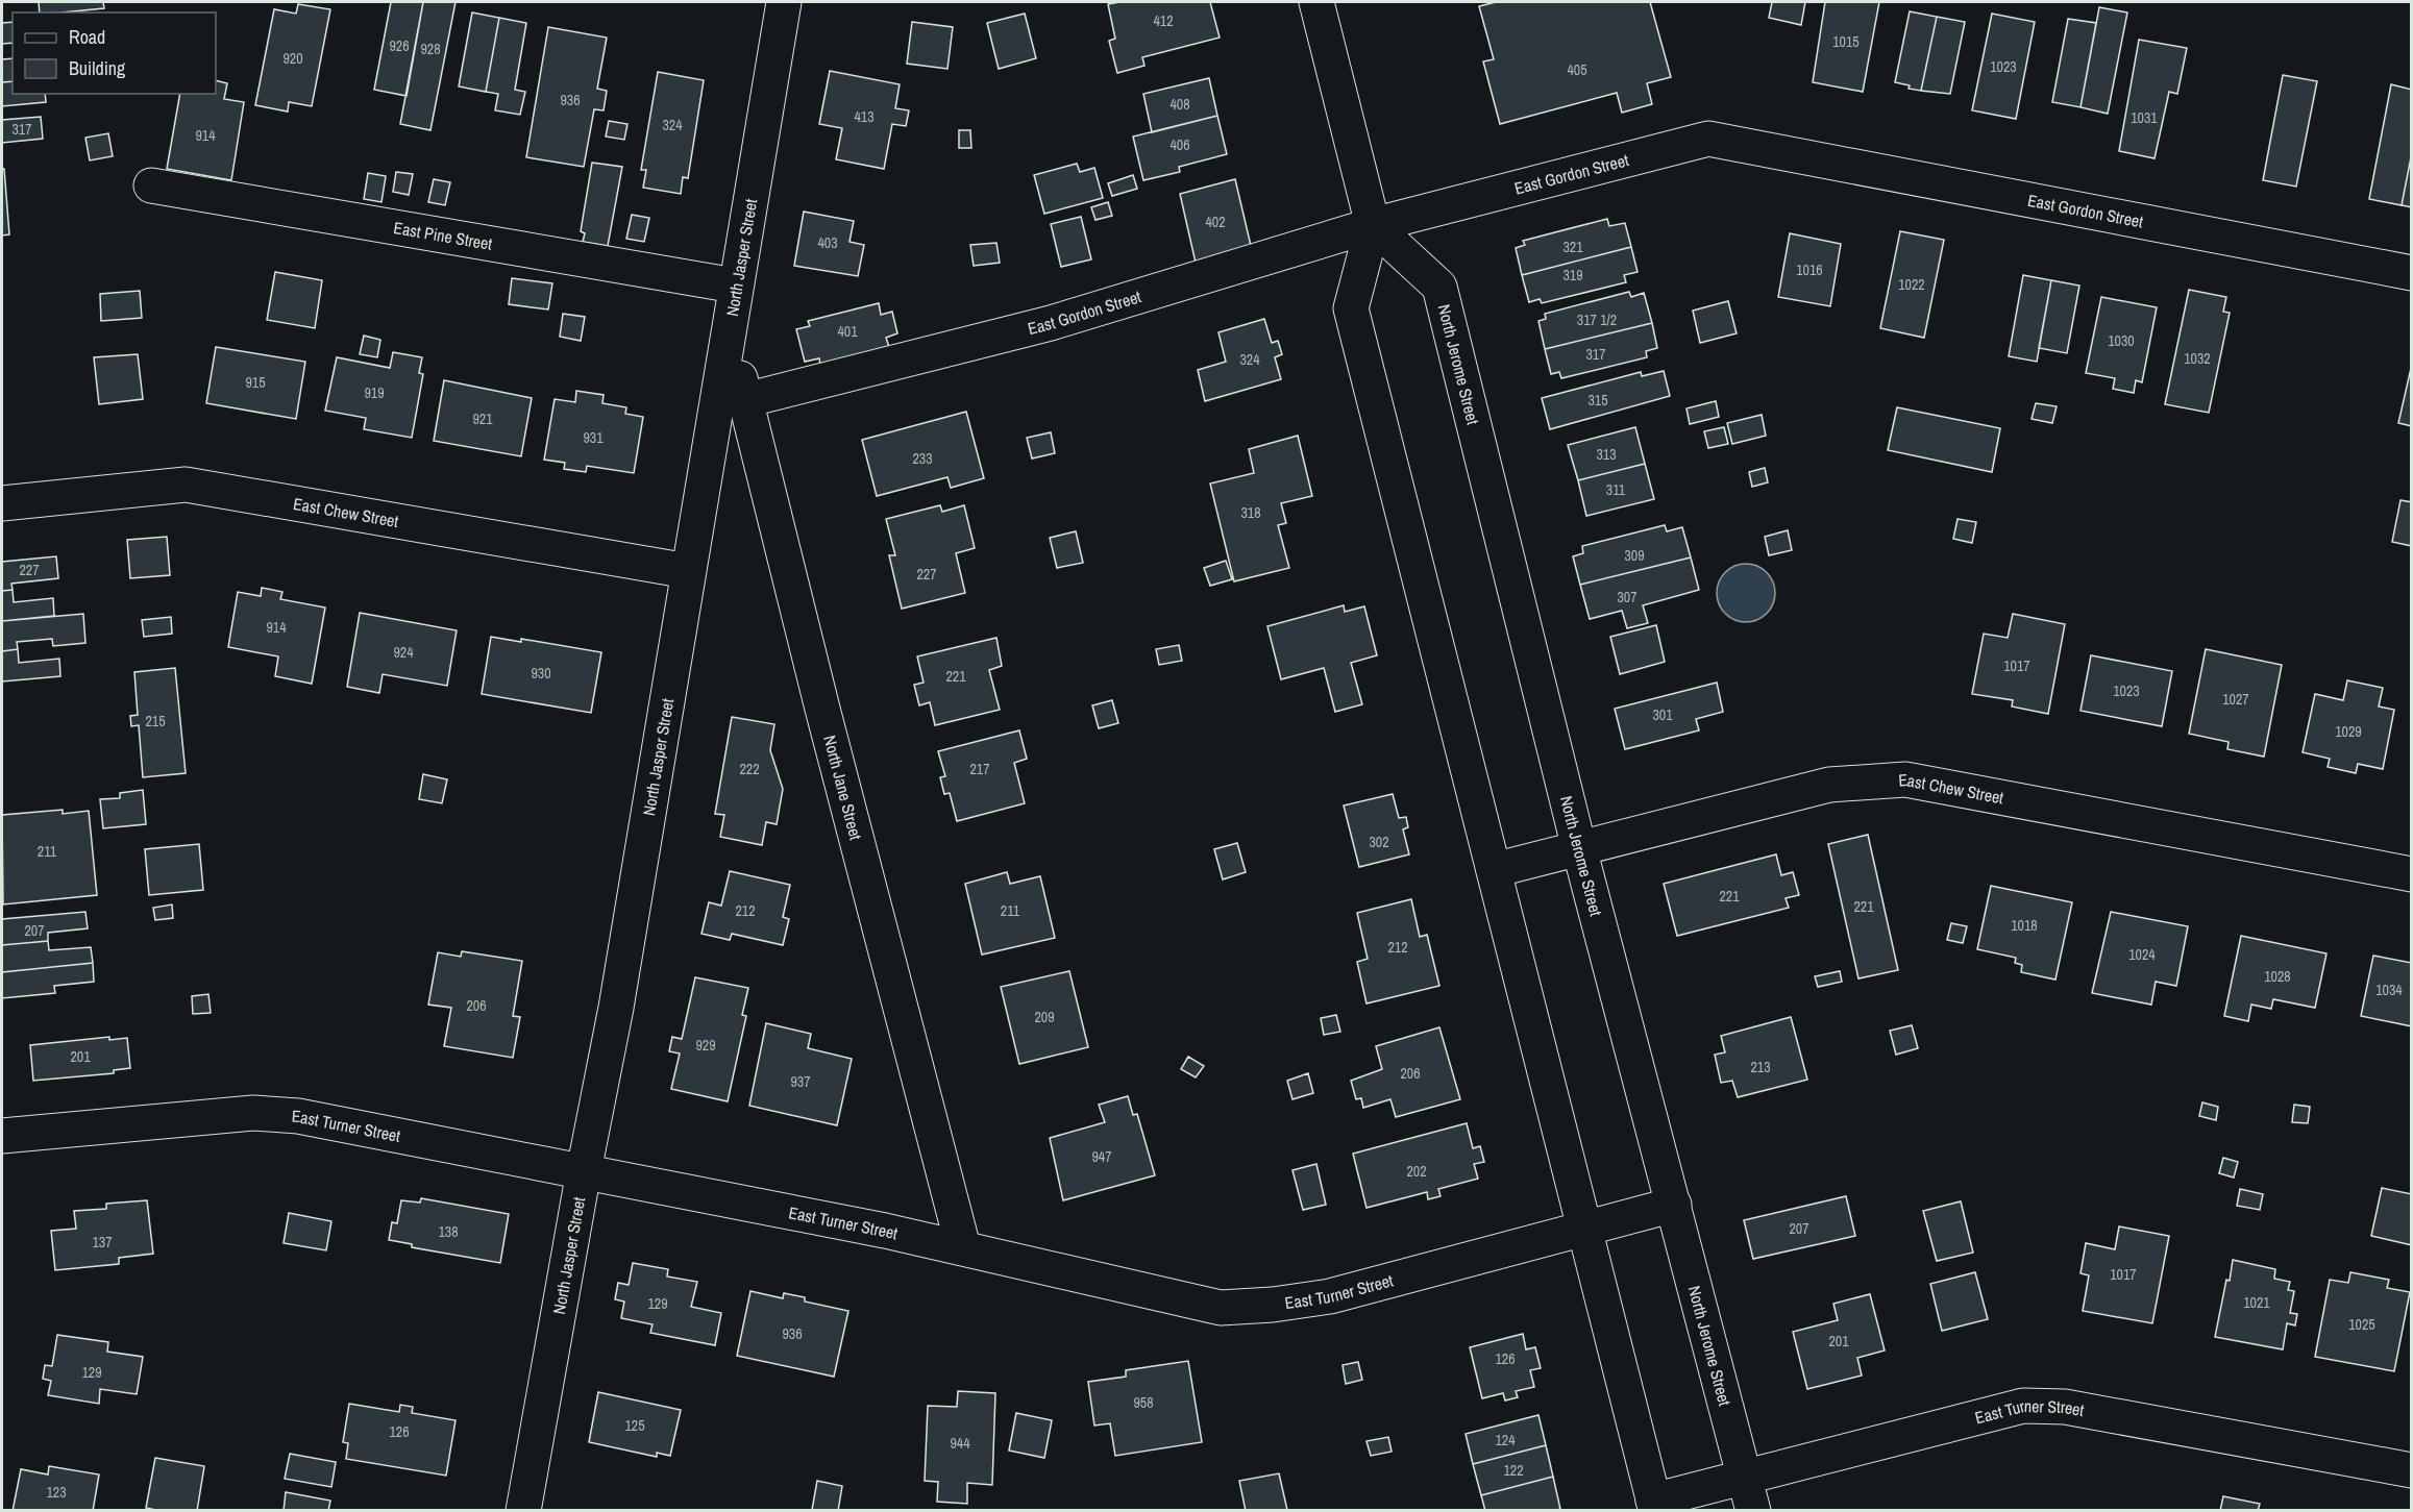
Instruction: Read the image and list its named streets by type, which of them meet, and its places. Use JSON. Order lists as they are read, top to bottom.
{
  "streets": {
    "street": [
      "East Gordon Street",
      "East Pine Street",
      "North Jasper Street",
      "North Jerome Street",
      "East Chew Street",
      "North Jane Street",
      "East Turner Street"
    ]
  },
  "crossings": [
    ["East Gordon Street", "North Jerome Street"],
    ["East Gordon Street", "North Jane Street"],
    ["East Pine Street", "North Jasper Street"],
    ["North Jasper Street", "East Chew Street"],
    ["North Jasper Street", "North Jane Street"],
    ["North Jasper Street", "East Turner Street"],
    ["North Jerome Street", "East Chew Street"],
    ["North Jerome Street", "East Turner Street"],
    ["North Jane Street", "East Turner Street"]
  ],
  "house_numbers": [
    "412",
    "1015",
    "926",
    "928",
    "920",
    "1023",
    "405",
    "936",
    "408",
    "413",
    "1031",
    "324",
    "317",
    "914",
    "406",
    "402",
    "403",
    "321",
    "1016",
    "319",
    "1022",
    "317 1/2",
    "401",
    "1030",
    "317",
    "1032",
    "324",
    "915",
    "919",
    "315",
    "921",
    "931",
    "313",
    "233",
    "311",
    "318",
    "309",
    "227",
    "227",
    "307",
    "914",
    "924",
    "1017",
    "930",
    "221",
    "1023",
    "1027",
    "301",
    "215",
    "1029",
    "222",
    "217",
    "302",
    "211",
    "221",
    "221",
    "212",
    "211",
    "1018",
    "207",
    "212",
    "1024",
    "1028",
    "1034",
    "206",
    "209",
    "929",
    "201",
    "213",
    "206",
    "937",
    "947",
    "202",
    "207",
    "138",
    "137",
    "1017",
    "1021",
    "129",
    "1025",
    "936",
    "201",
    "126",
    "129",
    "958",
    "125",
    "126",
    "124",
    "944",
    "122",
    "123"
  ],
  "legend": ["Road", "Building"]
}
